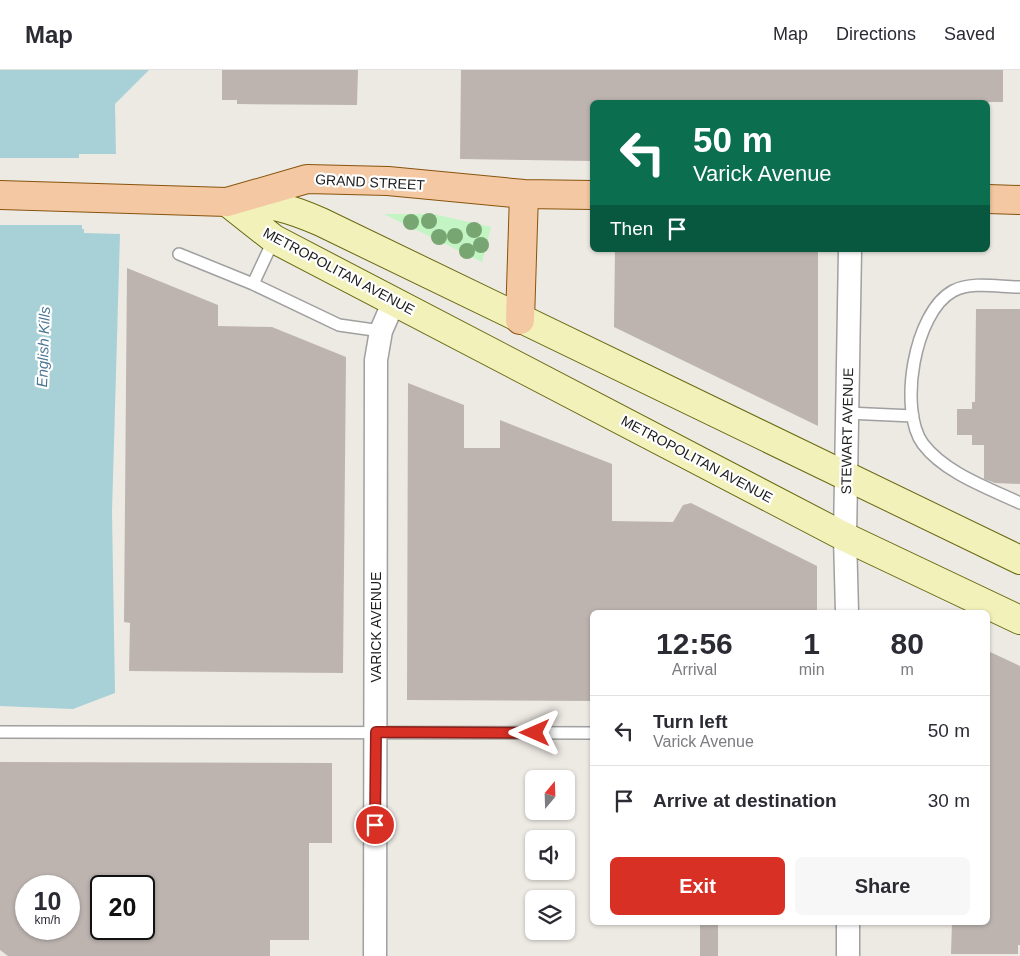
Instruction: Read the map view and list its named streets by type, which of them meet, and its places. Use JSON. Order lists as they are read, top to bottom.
{
  "streets": {
    "main road": ["GRAND STREET", "METROPOLITAN AVENUE"],
    "street": ["STEWART AVENUE", "VARICK AVENUE"]
  },
  "crossings": [
    ["GRAND STREET", "METROPOLITAN AVENUE"],
    ["METROPOLITAN AVENUE", "STEWART AVENUE"],
    ["METROPOLITAN AVENUE", "VARICK AVENUE"]
  ],
  "water": ["English Kills"],
  "north": "top",
  "page": {
    "header": "Map",
    "nav": ["Map", "Directions", "Saved"],
    "turn": ["50 m", "Varick Avenue"],
    "then": "Then",
    "eta": [
      "12:56",
      "Arrival",
      "1",
      "min",
      "80",
      "m"
    ],
    "list": [
      {
        "name": "Turn left",
        "note": "Varick Avenue",
        "value": "50 m"
      },
      {
        "name": "Arrive at destination",
        "value": "30 m"
      }
    ],
    "buttons": ["Exit", "Share"],
    "speed": "10 km/h",
    "limit": "20"
  }
}
